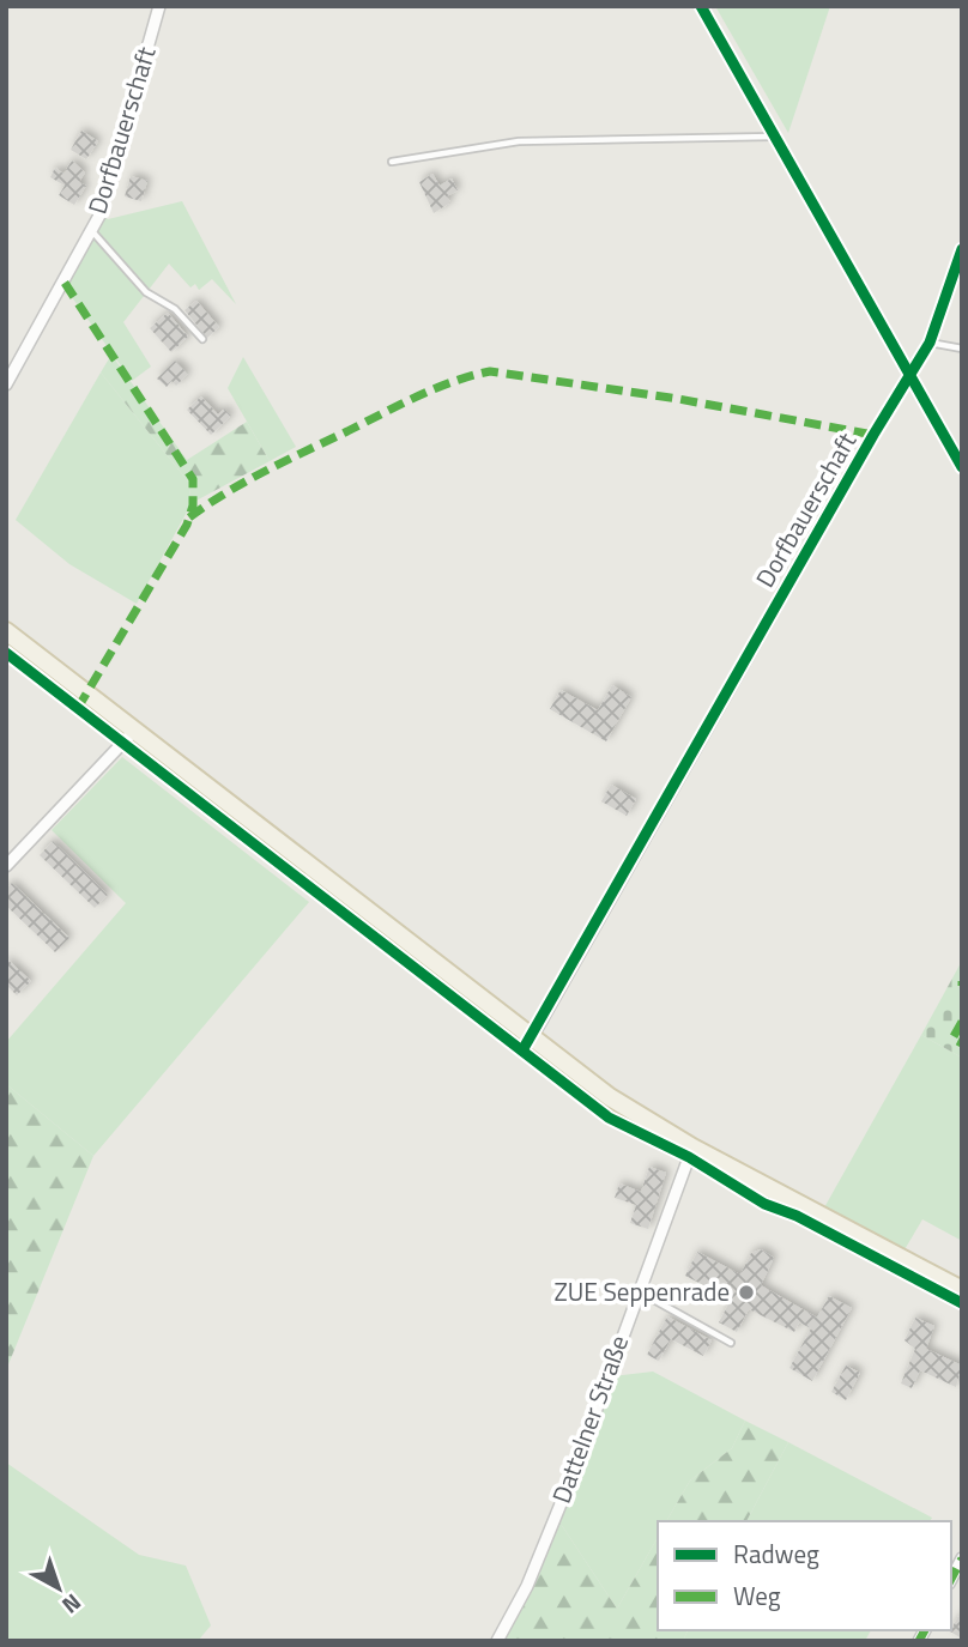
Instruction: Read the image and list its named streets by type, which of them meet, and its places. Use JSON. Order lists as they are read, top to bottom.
{
  "streets": {
    "street": ["Dorfbauerschaft", "Dattelner Straße"]
  },
  "places": ["ZUE Seppenrade"],
  "legend": ["Radweg", "Weg"],
  "north": "bottom right"
}
